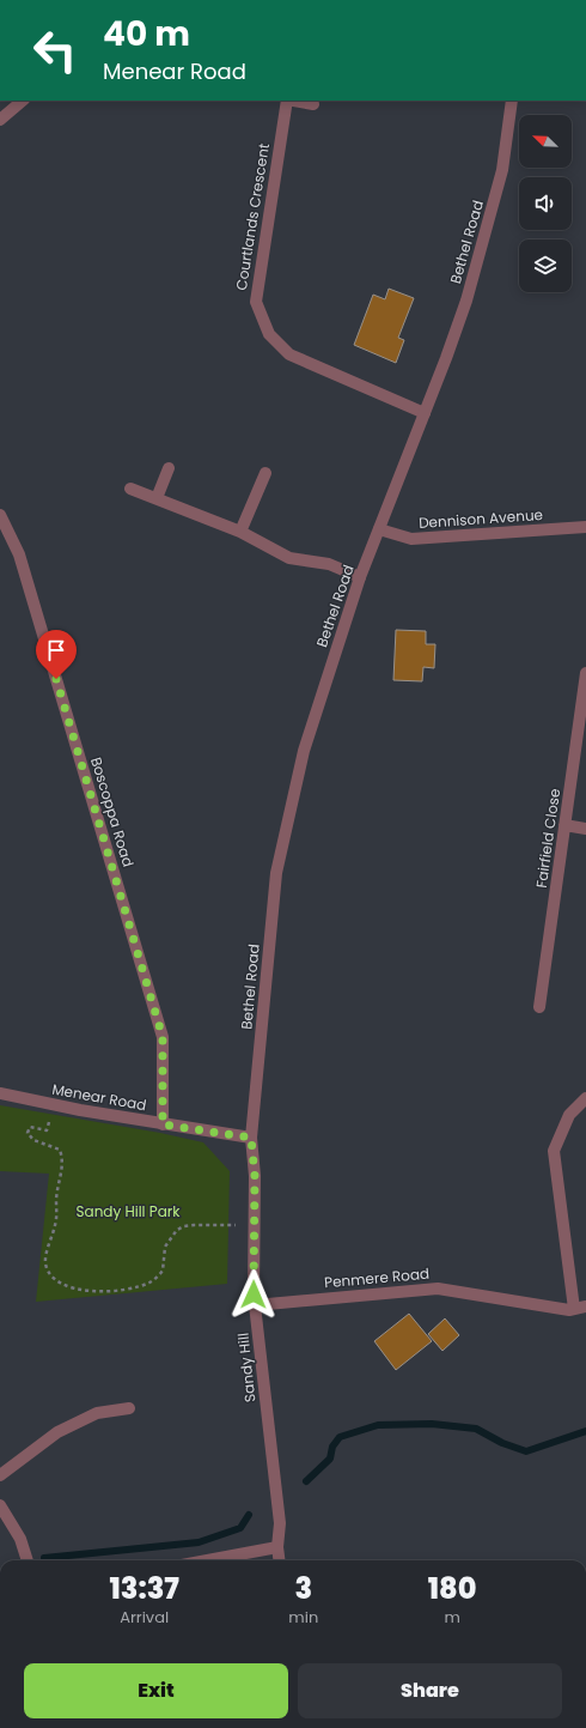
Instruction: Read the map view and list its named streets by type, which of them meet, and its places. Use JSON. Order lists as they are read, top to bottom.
{
  "streets": {
    "street": [
      "Courtlands Crescent",
      "Bethel Road",
      "Dennison Avenue",
      "Boscoppa Road",
      "Fairfield Close",
      "Menear Road",
      "Penmere Road",
      "Sandy Hill"
    ]
  },
  "crossings": [
    ["Courtlands Crescent", "Bethel Road"],
    ["Bethel Road", "Dennison Avenue"],
    ["Bethel Road", "Menear Road"],
    ["Bethel Road", "Sandy Hill"],
    ["Boscoppa Road", "Menear Road"],
    ["Menear Road", "Sandy Hill"],
    ["Penmere Road", "Sandy Hill"]
  ],
  "parks": ["Sandy Hill Park"],
  "north": "top left",
  "page": {
    "turn": ["40 m", "Menear Road"],
    "eta": [
      "13:37",
      "Arrival",
      "3",
      "min",
      "180",
      "m"
    ],
    "buttons": ["Exit", "Share"]
  }
}
